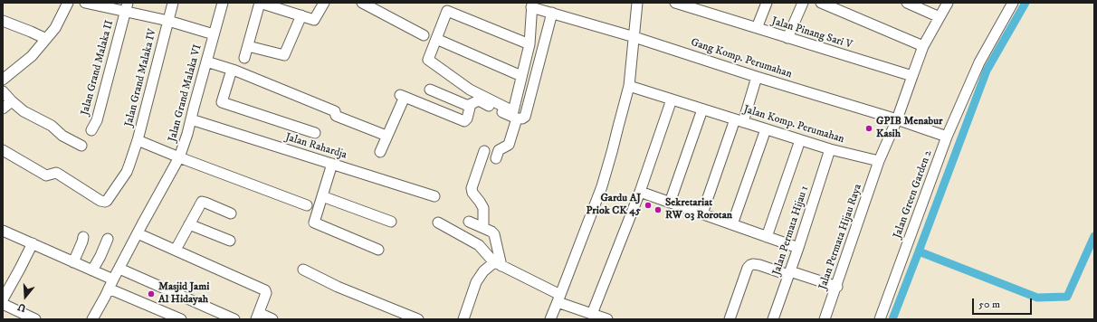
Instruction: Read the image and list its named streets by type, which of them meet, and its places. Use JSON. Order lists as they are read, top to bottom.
{
  "streets": {
    "street": [
      "Jalan Pinang Sari V",
      "Gang Komp. Perumahan",
      "Jalan Grand Malaka II",
      "Jalan Grand Malaka IV",
      "Jalan Grand Malaka VI",
      "Jalan Komp. Perumahan",
      "Jalan Rahardja",
      "Jalan Green Garden 2",
      "Jalan Permata Hijau 1",
      "Jalan Permata Hijau Raya"
    ]
  },
  "crossings": [
    ["Gang Komp. Perumahan", "Jalan Green Garden 2"],
    ["Jalan Grand Malaka VI", "Jalan Rahardja"],
    ["Jalan Komp. Perumahan", "Jalan Permata Hijau 1"],
    ["Jalan Komp. Perumahan", "Jalan Permata Hijau Raya"]
  ],
  "places": [
    "GPIB Menabur Kasih",
    "Gardu AJ Priok CK 45",
    "Sekretariat RW 03 Rorotan",
    "Masjid Jami Al Hidayah"
  ],
  "scale_bar": "50 m",
  "north": "bottom"
}
